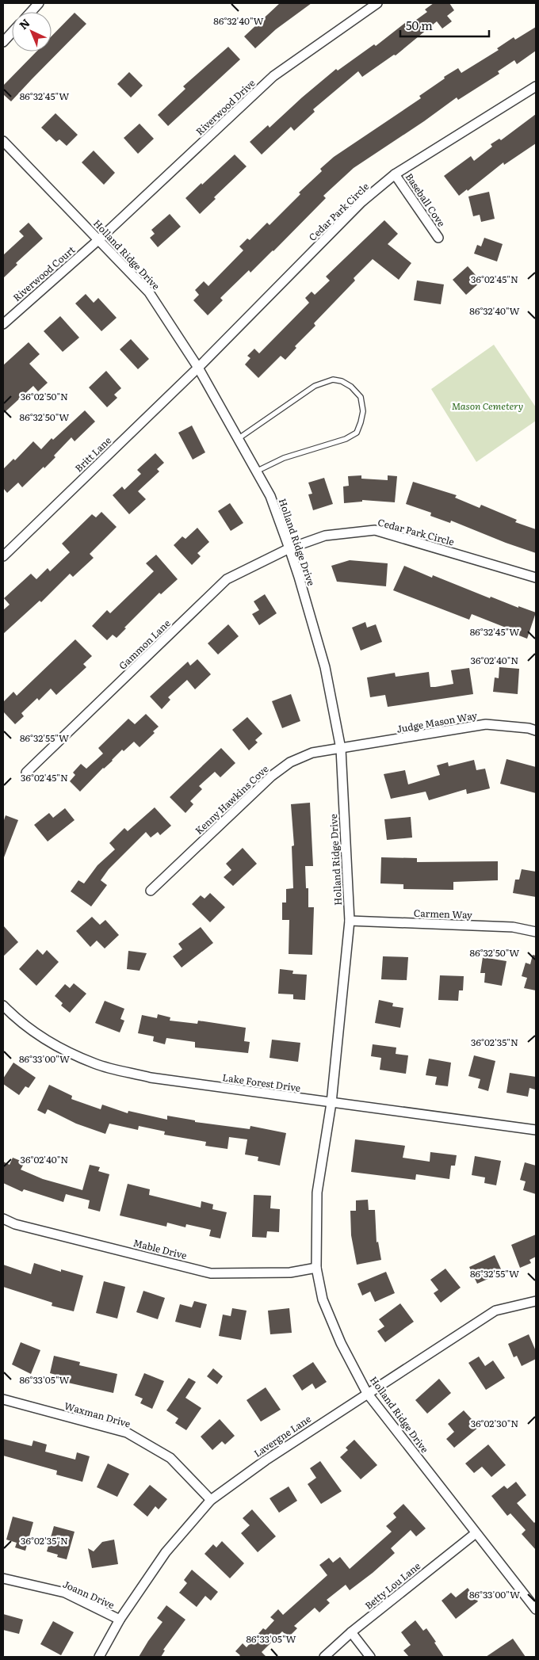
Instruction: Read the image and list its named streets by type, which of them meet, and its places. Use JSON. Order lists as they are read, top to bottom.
{
  "streets": {
    "street": [
      "Riverwood Drive",
      "Baseball Cove",
      "Cedar Park Circle",
      "Holland Ridge Drive",
      "Riverwood Court",
      "Britt Lane",
      "Gammon Lane",
      "Judge Mason Way",
      "Kenny Hawkins Cove",
      "Carmen Way",
      "Lake Forest Drive",
      "Mable Drive",
      "Waxman Drive",
      "Lavergne Lane",
      "Betty Lou Lane",
      "Joann Drive"
    ]
  },
  "crossings": [
    ["Riverwood Drive", "Holland Ridge Drive"],
    ["Riverwood Drive", "Riverwood Court"],
    ["Baseball Cove", "Cedar Park Circle"],
    ["Cedar Park Circle", "Holland Ridge Drive"],
    ["Cedar Park Circle", "Britt Lane"],
    ["Cedar Park Circle", "Gammon Lane"],
    ["Holland Ridge Drive", "Riverwood Court"],
    ["Holland Ridge Drive", "Britt Lane"],
    ["Holland Ridge Drive", "Gammon Lane"],
    ["Holland Ridge Drive", "Judge Mason Way"],
    ["Holland Ridge Drive", "Kenny Hawkins Cove"],
    ["Holland Ridge Drive", "Carmen Way"],
    ["Holland Ridge Drive", "Lake Forest Drive"],
    ["Holland Ridge Drive", "Mable Drive"],
    ["Holland Ridge Drive", "Lavergne Lane"],
    ["Holland Ridge Drive", "Betty Lou Lane"],
    ["Judge Mason Way", "Kenny Hawkins Cove"],
    ["Waxman Drive", "Lavergne Lane"],
    ["Lavergne Lane", "Joann Drive"]
  ],
  "parks": ["Mason Cemetery"],
  "scale_bar": "50 m",
  "north": "top left",
  "coordinates": [
    "86°32'40\"W",
    "86°32'45\"W",
    "36°02'45\"N",
    "36°02'50\"N",
    "86°32'50\"W",
    "36°02'40\"N",
    "86°32'55\"W",
    "36°02'35\"N",
    "86°33'00\"W",
    "86°33'05\"W",
    "36°02'30\"N"
  ]
}
